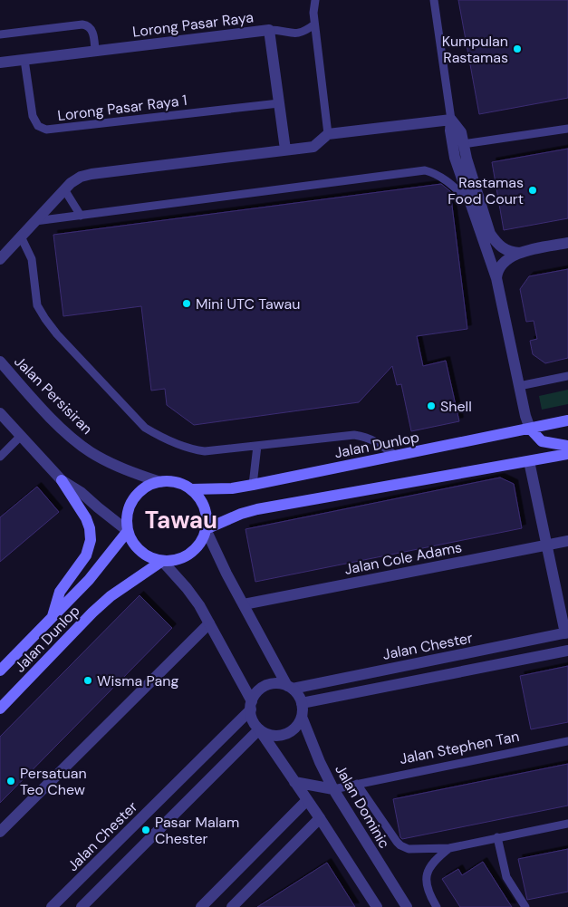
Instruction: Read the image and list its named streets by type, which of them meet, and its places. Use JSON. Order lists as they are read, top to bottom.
{
  "streets": {
    "main road": ["Jalan Dunlop"],
    "street": [
      "Lorong Pasar Raya",
      "Jalan Persisiran",
      "Jalan Cole Adams",
      "Jalan Chester",
      "Jalan Dominic"
    ],
    "lane": ["Lorong Pasar Raya 1", "Jalan Stephen Tan"]
  },
  "crossings": [
    ["Lorong Pasar Raya", "Lorong Pasar Raya 1"],
    ["Jalan Persisiran", "Jalan Dunlop"],
    ["Jalan Chester", "Jalan Dominic"],
    ["Jalan Stephen Tan", "Jalan Dominic"]
  ],
  "districts": ["Tawau"],
  "places": [
    "Kumpulan Rastamas",
    "Rastamas Food Court",
    "Mini UTC Tawau",
    "Shell",
    "Wisma Pang",
    "Persatuan Teo Chew",
    "Pasar Malam Chester"
  ]
}
